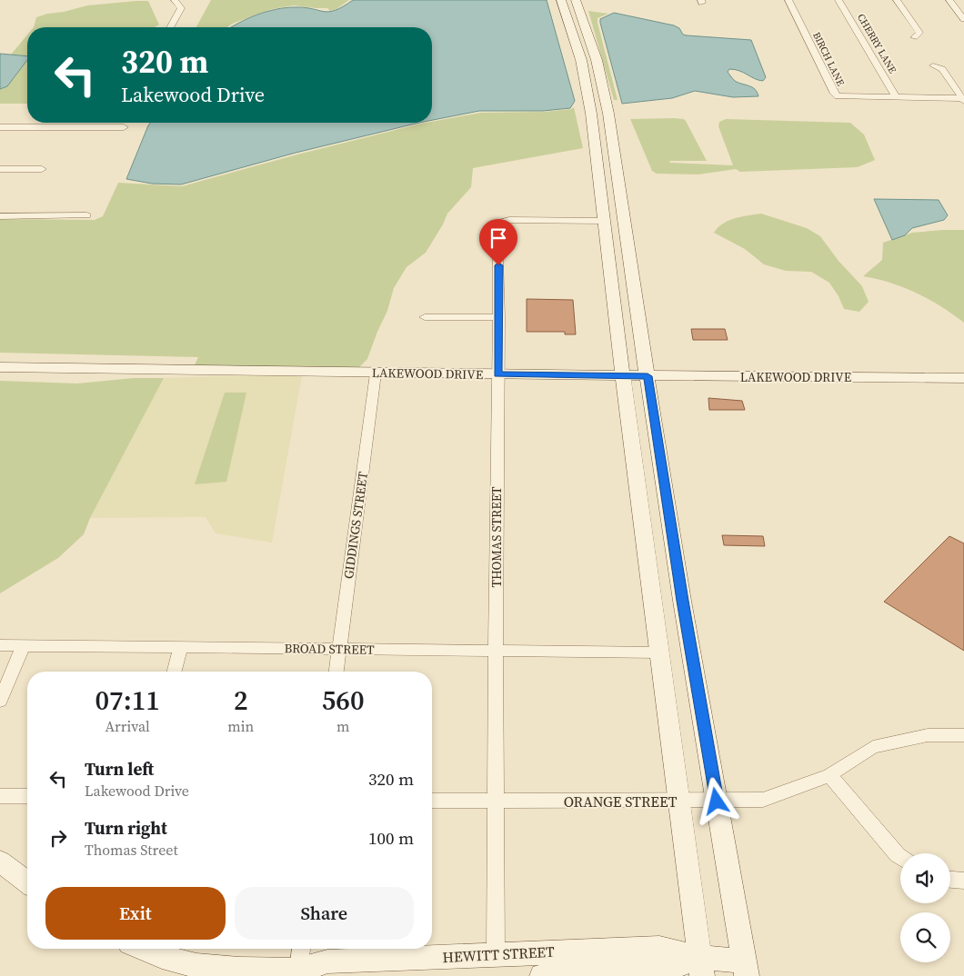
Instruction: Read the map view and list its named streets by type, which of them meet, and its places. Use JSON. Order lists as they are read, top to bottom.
{
  "streets": {
    "main road": ["LAKEWOOD DRIVE", "HEWITT STREET"],
    "street": [
      "CHERRY LANE",
      "BIRCH LANE",
      "GIDDINGS STREET",
      "THOMAS STREET",
      "BROAD STREET",
      "ORANGE STREET"
    ]
  },
  "crossings": [
    ["CHERRY LANE", "BIRCH LANE"],
    ["LAKEWOOD DRIVE", "GIDDINGS STREET"],
    ["LAKEWOOD DRIVE", "THOMAS STREET"],
    ["GIDDINGS STREET", "BROAD STREET"],
    ["THOMAS STREET", "BROAD STREET"],
    ["THOMAS STREET", "ORANGE STREET"],
    ["THOMAS STREET", "HEWITT STREET"]
  ],
  "page": {
    "turn": ["320 m", "Lakewood Drive"],
    "eta": [
      "07:11",
      "Arrival",
      "2",
      "min",
      "560",
      "m"
    ],
    "list": [
      {
        "name": "Turn left",
        "note": "Lakewood Drive",
        "value": "320 m"
      },
      {
        "name": "Turn right",
        "note": "Thomas Street",
        "value": "100 m"
      }
    ],
    "buttons": ["Exit", "Share"]
  }
}
